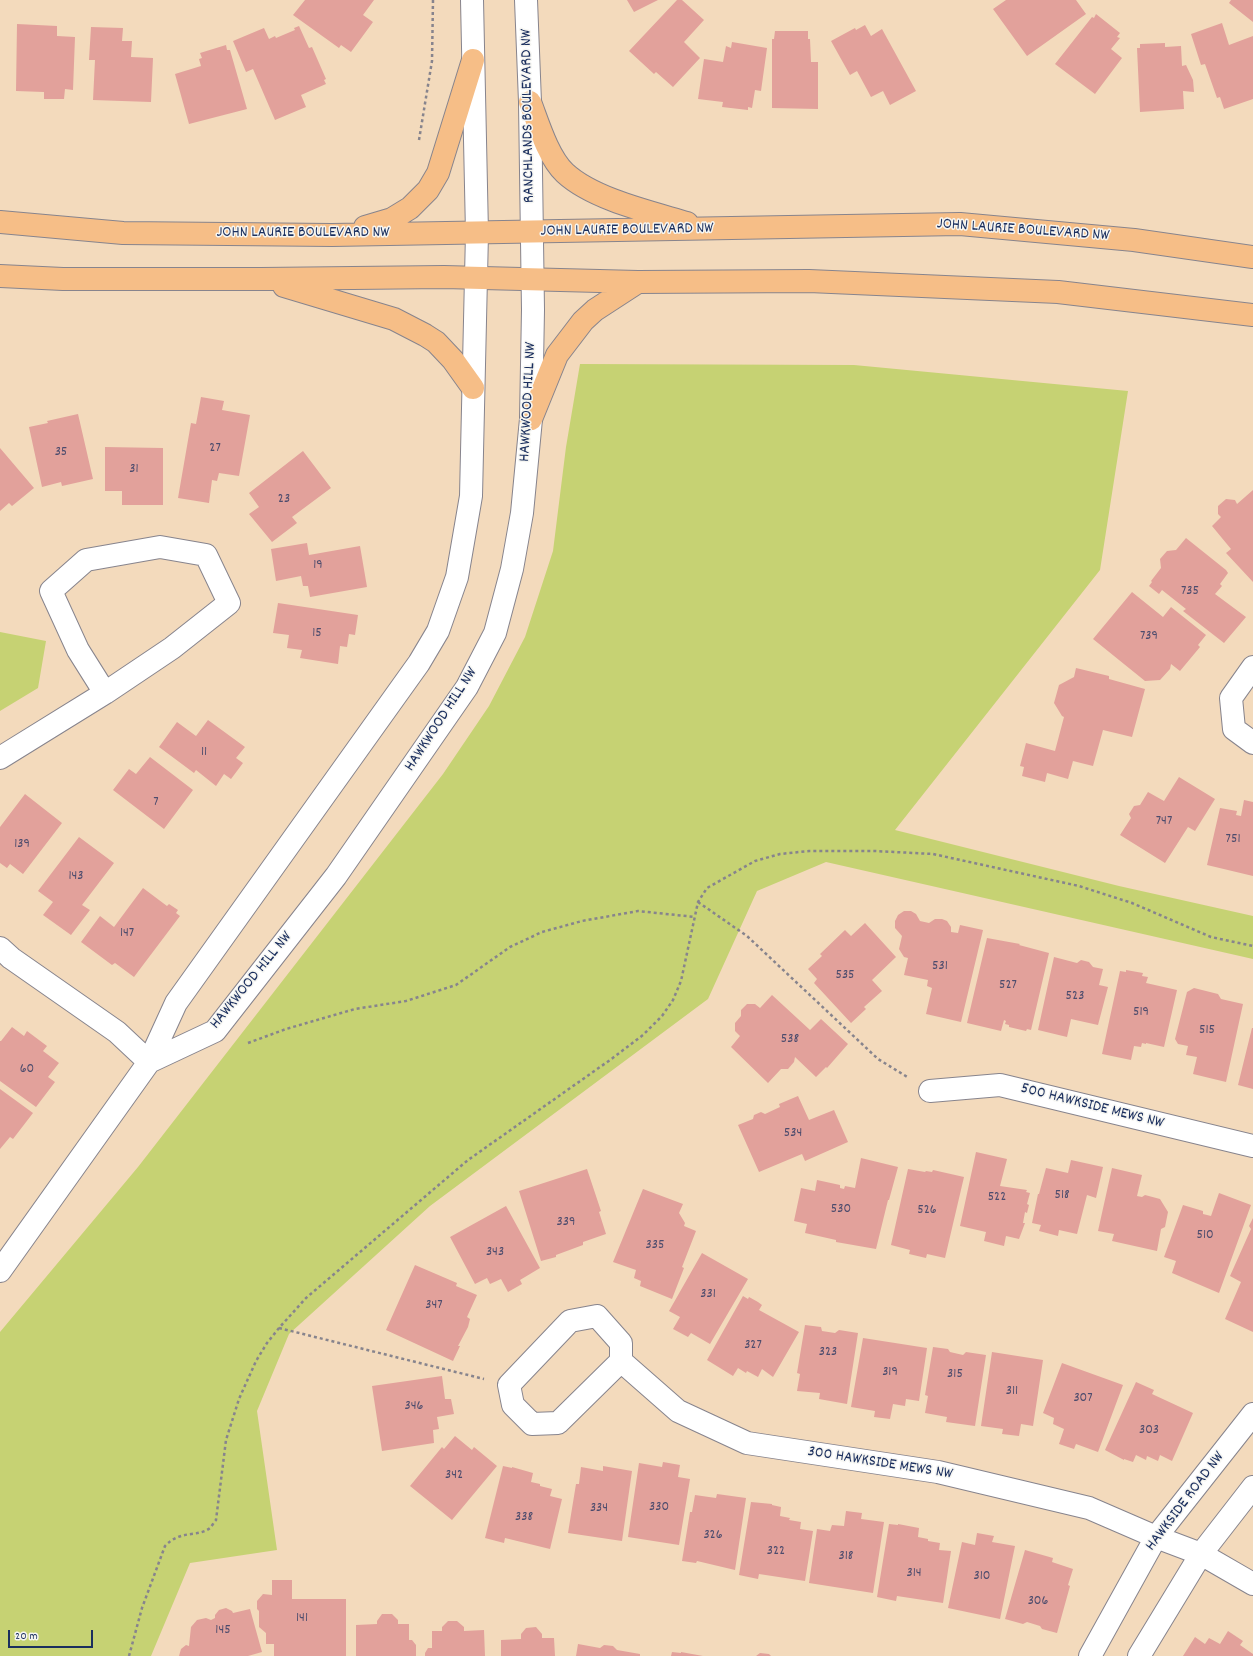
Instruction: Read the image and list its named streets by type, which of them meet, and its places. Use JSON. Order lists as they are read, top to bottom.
{
  "streets": {
    "main road": ["JOHN LAURIE BOULEVARD NW"],
    "street": [
      "RANCHLANDS BOULEVARD NW",
      "HAWKWOOD HILL NW",
      "500 HAWKSIDE MEWS NW",
      "300 HAWKSIDE MEWS NW",
      "HAWKSIDE ROAD NW"
    ]
  },
  "crossings": [
    ["RANCHLANDS BOULEVARD NW", "JOHN LAURIE BOULEVARD NW"],
    ["RANCHLANDS BOULEVARD NW", "HAWKWOOD HILL NW"],
    ["300 HAWKSIDE MEWS NW", "HAWKSIDE ROAD NW"]
  ],
  "house_numbers": [
    "27",
    "35",
    "31",
    "23",
    "19",
    "735",
    "15",
    "739",
    "11",
    "7",
    "747",
    "751",
    "139",
    "143",
    "147",
    "531",
    "535",
    "527",
    "523",
    "519",
    "515",
    "538",
    "60",
    "534",
    "518",
    "522",
    "530",
    "526",
    "339",
    "510",
    "335",
    "343",
    "331",
    "347",
    "327",
    "323",
    "319",
    "315",
    "311",
    "307",
    "346",
    "303",
    "342",
    "330",
    "334",
    "338",
    "326",
    "322",
    "318",
    "314",
    "310",
    "306",
    "141",
    "145"
  ],
  "scale_bar": "20 m"
}
